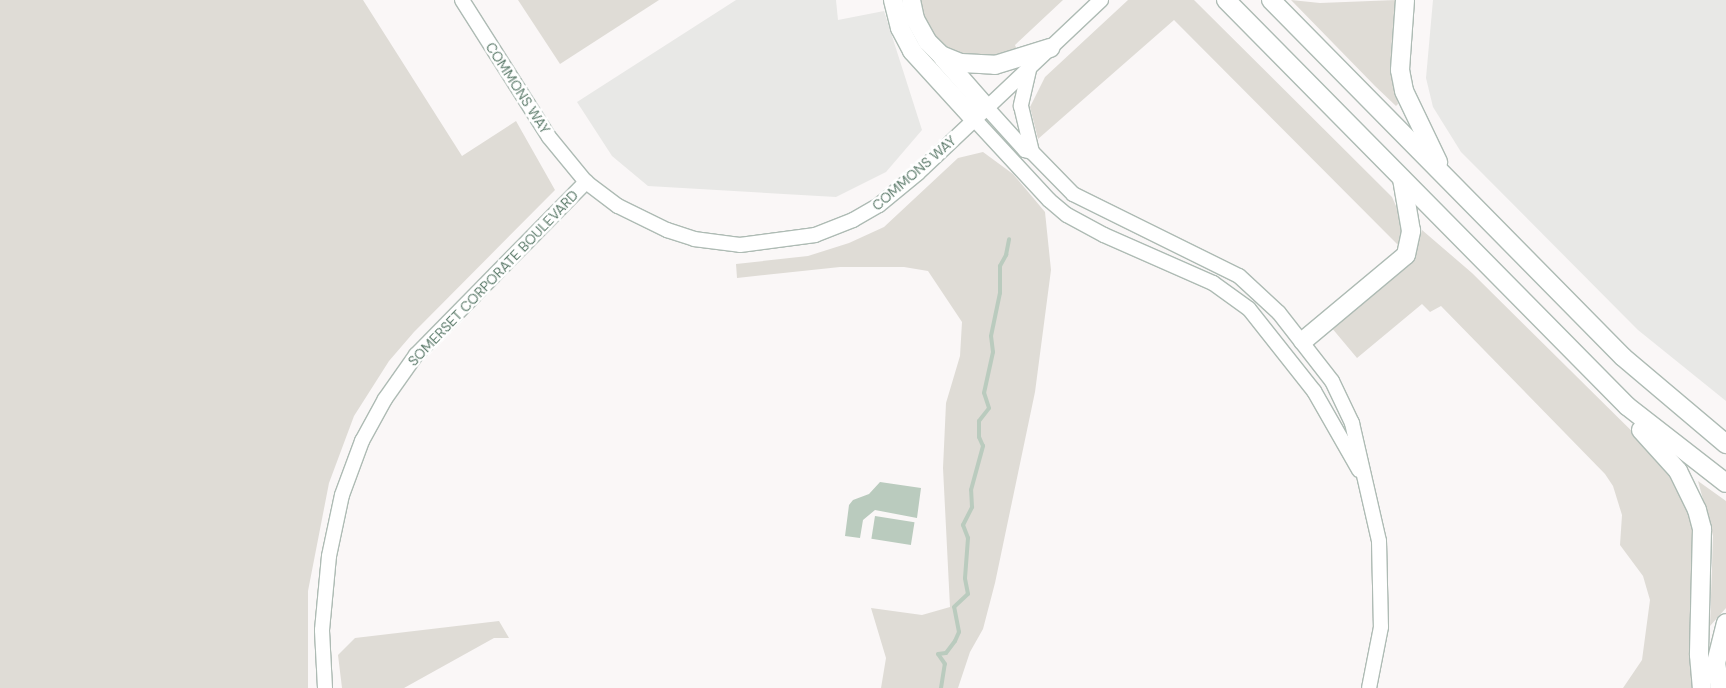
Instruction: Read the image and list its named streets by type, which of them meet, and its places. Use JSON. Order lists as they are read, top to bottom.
{
  "streets": {
    "street": ["COMMONS WAY", "SOMERSET CORPORATE BOULEVARD"]
  },
  "crossings": [
    ["COMMONS WAY", "SOMERSET CORPORATE BOULEVARD"]
  ]
}
